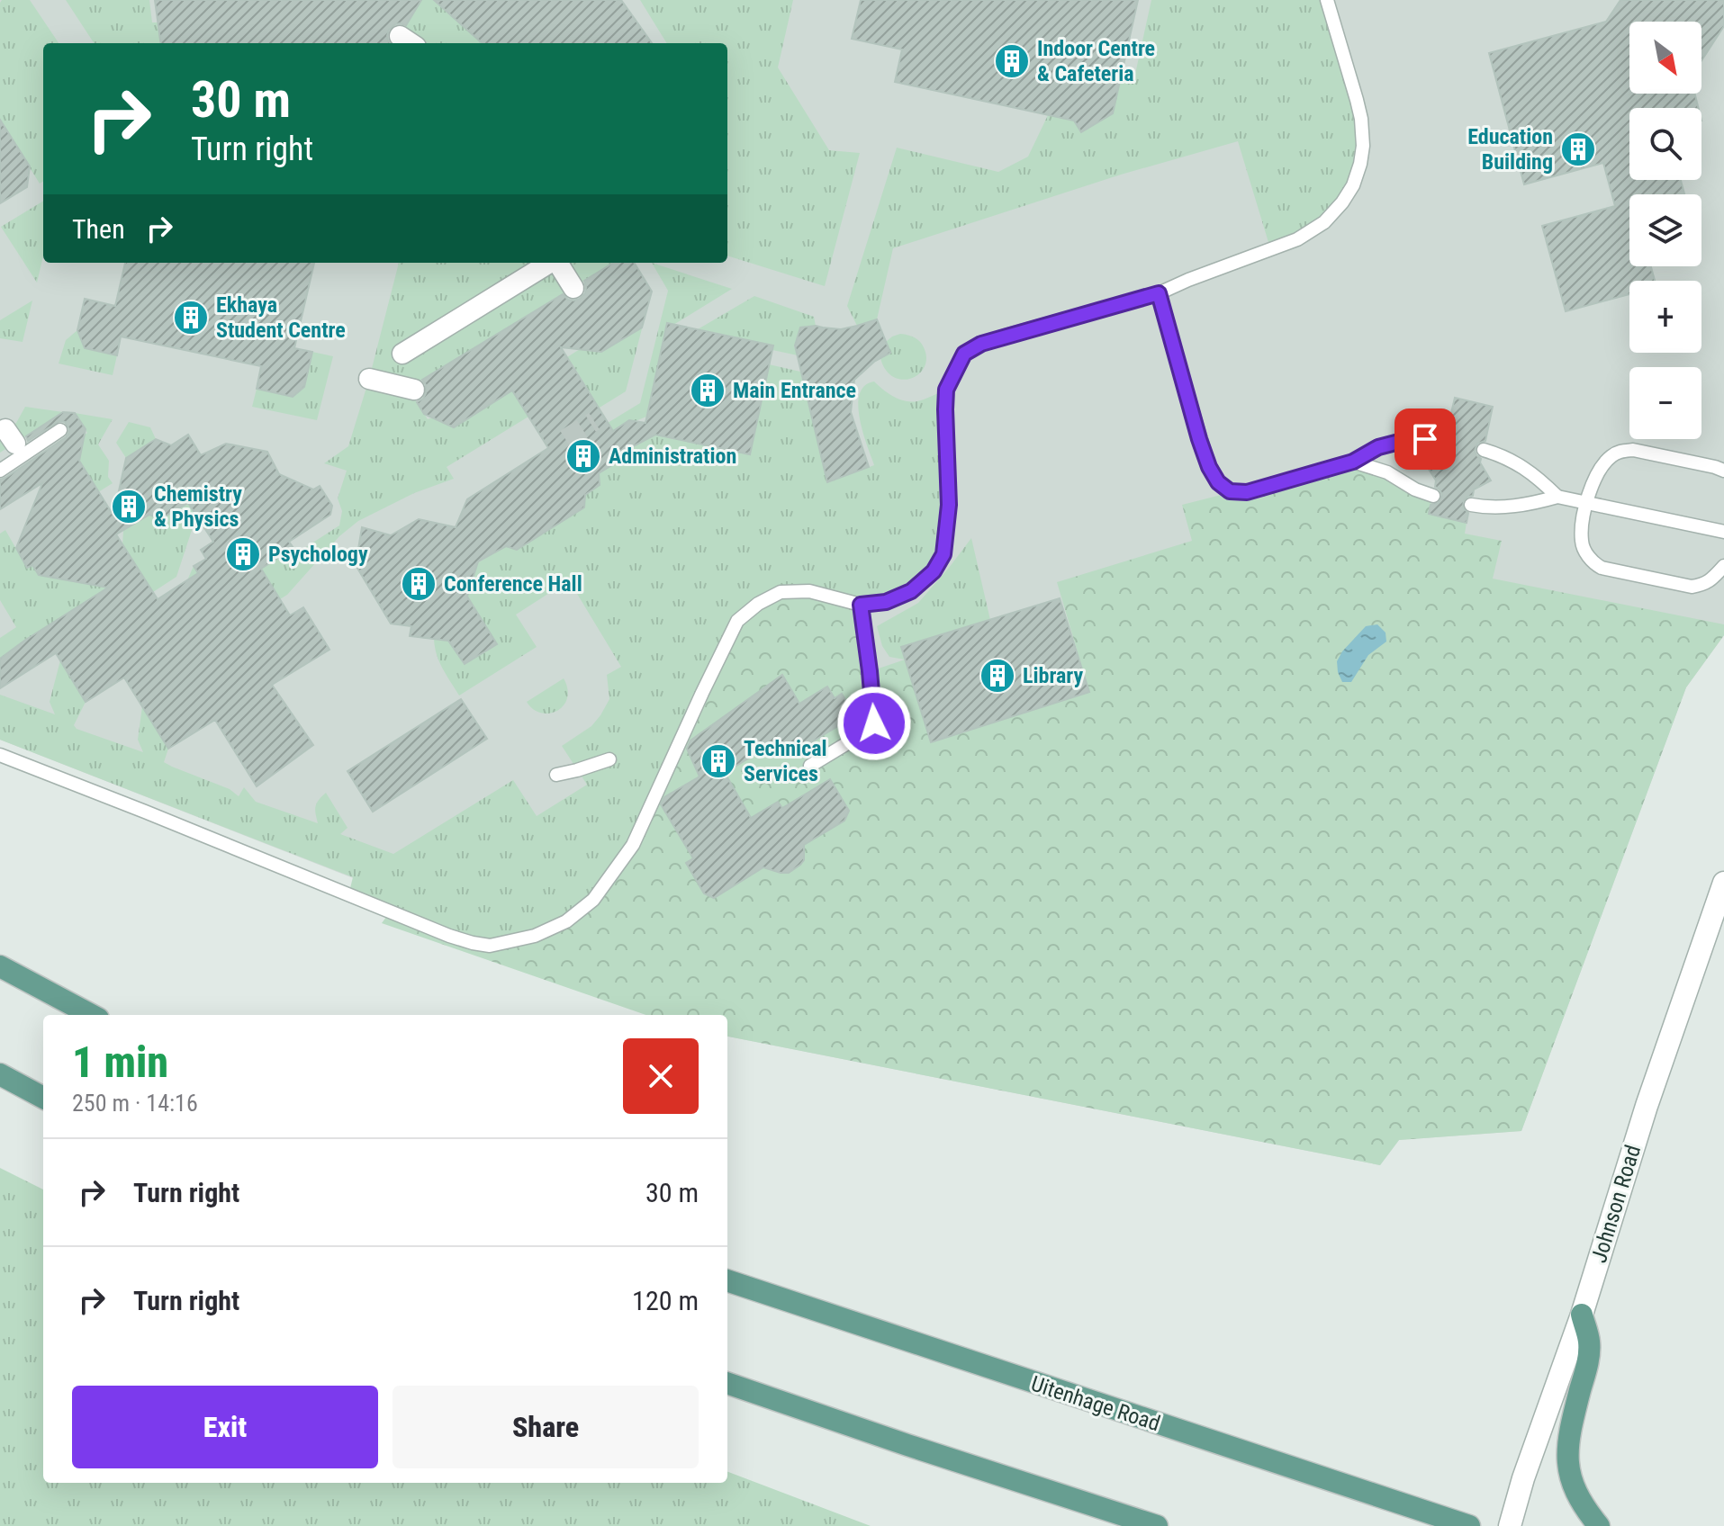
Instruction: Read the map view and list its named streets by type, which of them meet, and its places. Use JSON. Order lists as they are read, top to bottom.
{
  "streets": {
    "main road": ["Uitenhage Road"],
    "street": ["Johnson Road"]
  },
  "places": {
    "building": [
      "Indoor Centre & Cafeteria",
      "Education Building",
      "Ekhaya Student Centre",
      "Main Entrance",
      "Administration",
      "Chemistry & Physics",
      "Psychology",
      "Conference Hall",
      "Library",
      "Technical Services"
    ]
  },
  "north": "bottom right",
  "page": {
    "map_buttons": ["+", "−"],
    "turn": ["30 m", "Turn right"],
    "then": "Then",
    "heading": ["1 min", "250 m · 14:16"],
    "list": [
      {
        "name": "Turn right",
        "value": "30 m"
      },
      {
        "name": "Turn right",
        "value": "120 m"
      }
    ],
    "buttons": ["Exit", "Share"]
  }
}
